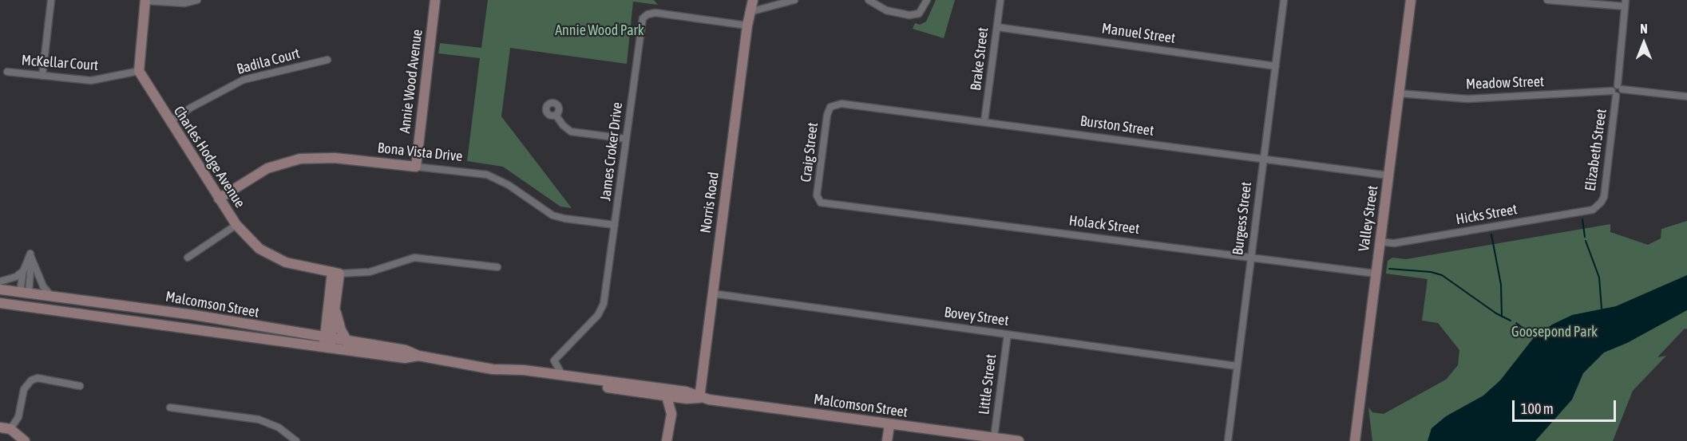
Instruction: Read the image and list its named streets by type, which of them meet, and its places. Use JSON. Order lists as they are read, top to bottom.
{
  "streets": {
    "street": [
      "Manuel Street",
      "Brake Street",
      "Badila Court",
      "McKellar Court",
      "Annie Wood Avenue",
      "Meadow Street",
      "Burston Street",
      "Elizabeth Street",
      "James Croker Drive",
      "Bona Vista Drive",
      "Craig Street",
      "Charles Hodge Avenue",
      "Norris Road",
      "Hicks Street",
      "Burgess Street",
      "Valley Street",
      "Holack Street",
      "Malcomson Street",
      "Bovey Street",
      "Little Street"
    ]
  },
  "crossings": [
    ["Manuel Street", "Brake Street"],
    ["Manuel Street", "Burgess Street"],
    ["Brake Street", "Burston Street"],
    ["Badila Court", "Charles Hodge Avenue"],
    ["McKellar Court", "Charles Hodge Avenue"],
    ["Annie Wood Avenue", "Bona Vista Drive"],
    ["Meadow Street", "Elizabeth Street"],
    ["Meadow Street", "Valley Street"],
    ["Burston Street", "Craig Street"],
    ["Burston Street", "Burgess Street"],
    ["Burston Street", "Valley Street"],
    ["Elizabeth Street", "Hicks Street"],
    ["James Croker Drive", "Bona Vista Drive"],
    ["James Croker Drive", "Norris Road"],
    ["James Croker Drive", "Malcomson Street"],
    ["Bona Vista Drive", "Charles Hodge Avenue"],
    ["Craig Street", "Holack Street"],
    ["Norris Road", "Malcomson Street"],
    ["Norris Road", "Bovey Street"],
    ["Hicks Street", "Valley Street"],
    ["Burgess Street", "Holack Street"],
    ["Burgess Street", "Bovey Street"],
    ["Valley Street", "Holack Street"],
    ["Malcomson Street", "Little Street"],
    ["Bovey Street", "Little Street"]
  ],
  "parks": ["Annie Wood Park", "Goosepond Park"],
  "scale_bar": "100 m",
  "north": "top"
}
